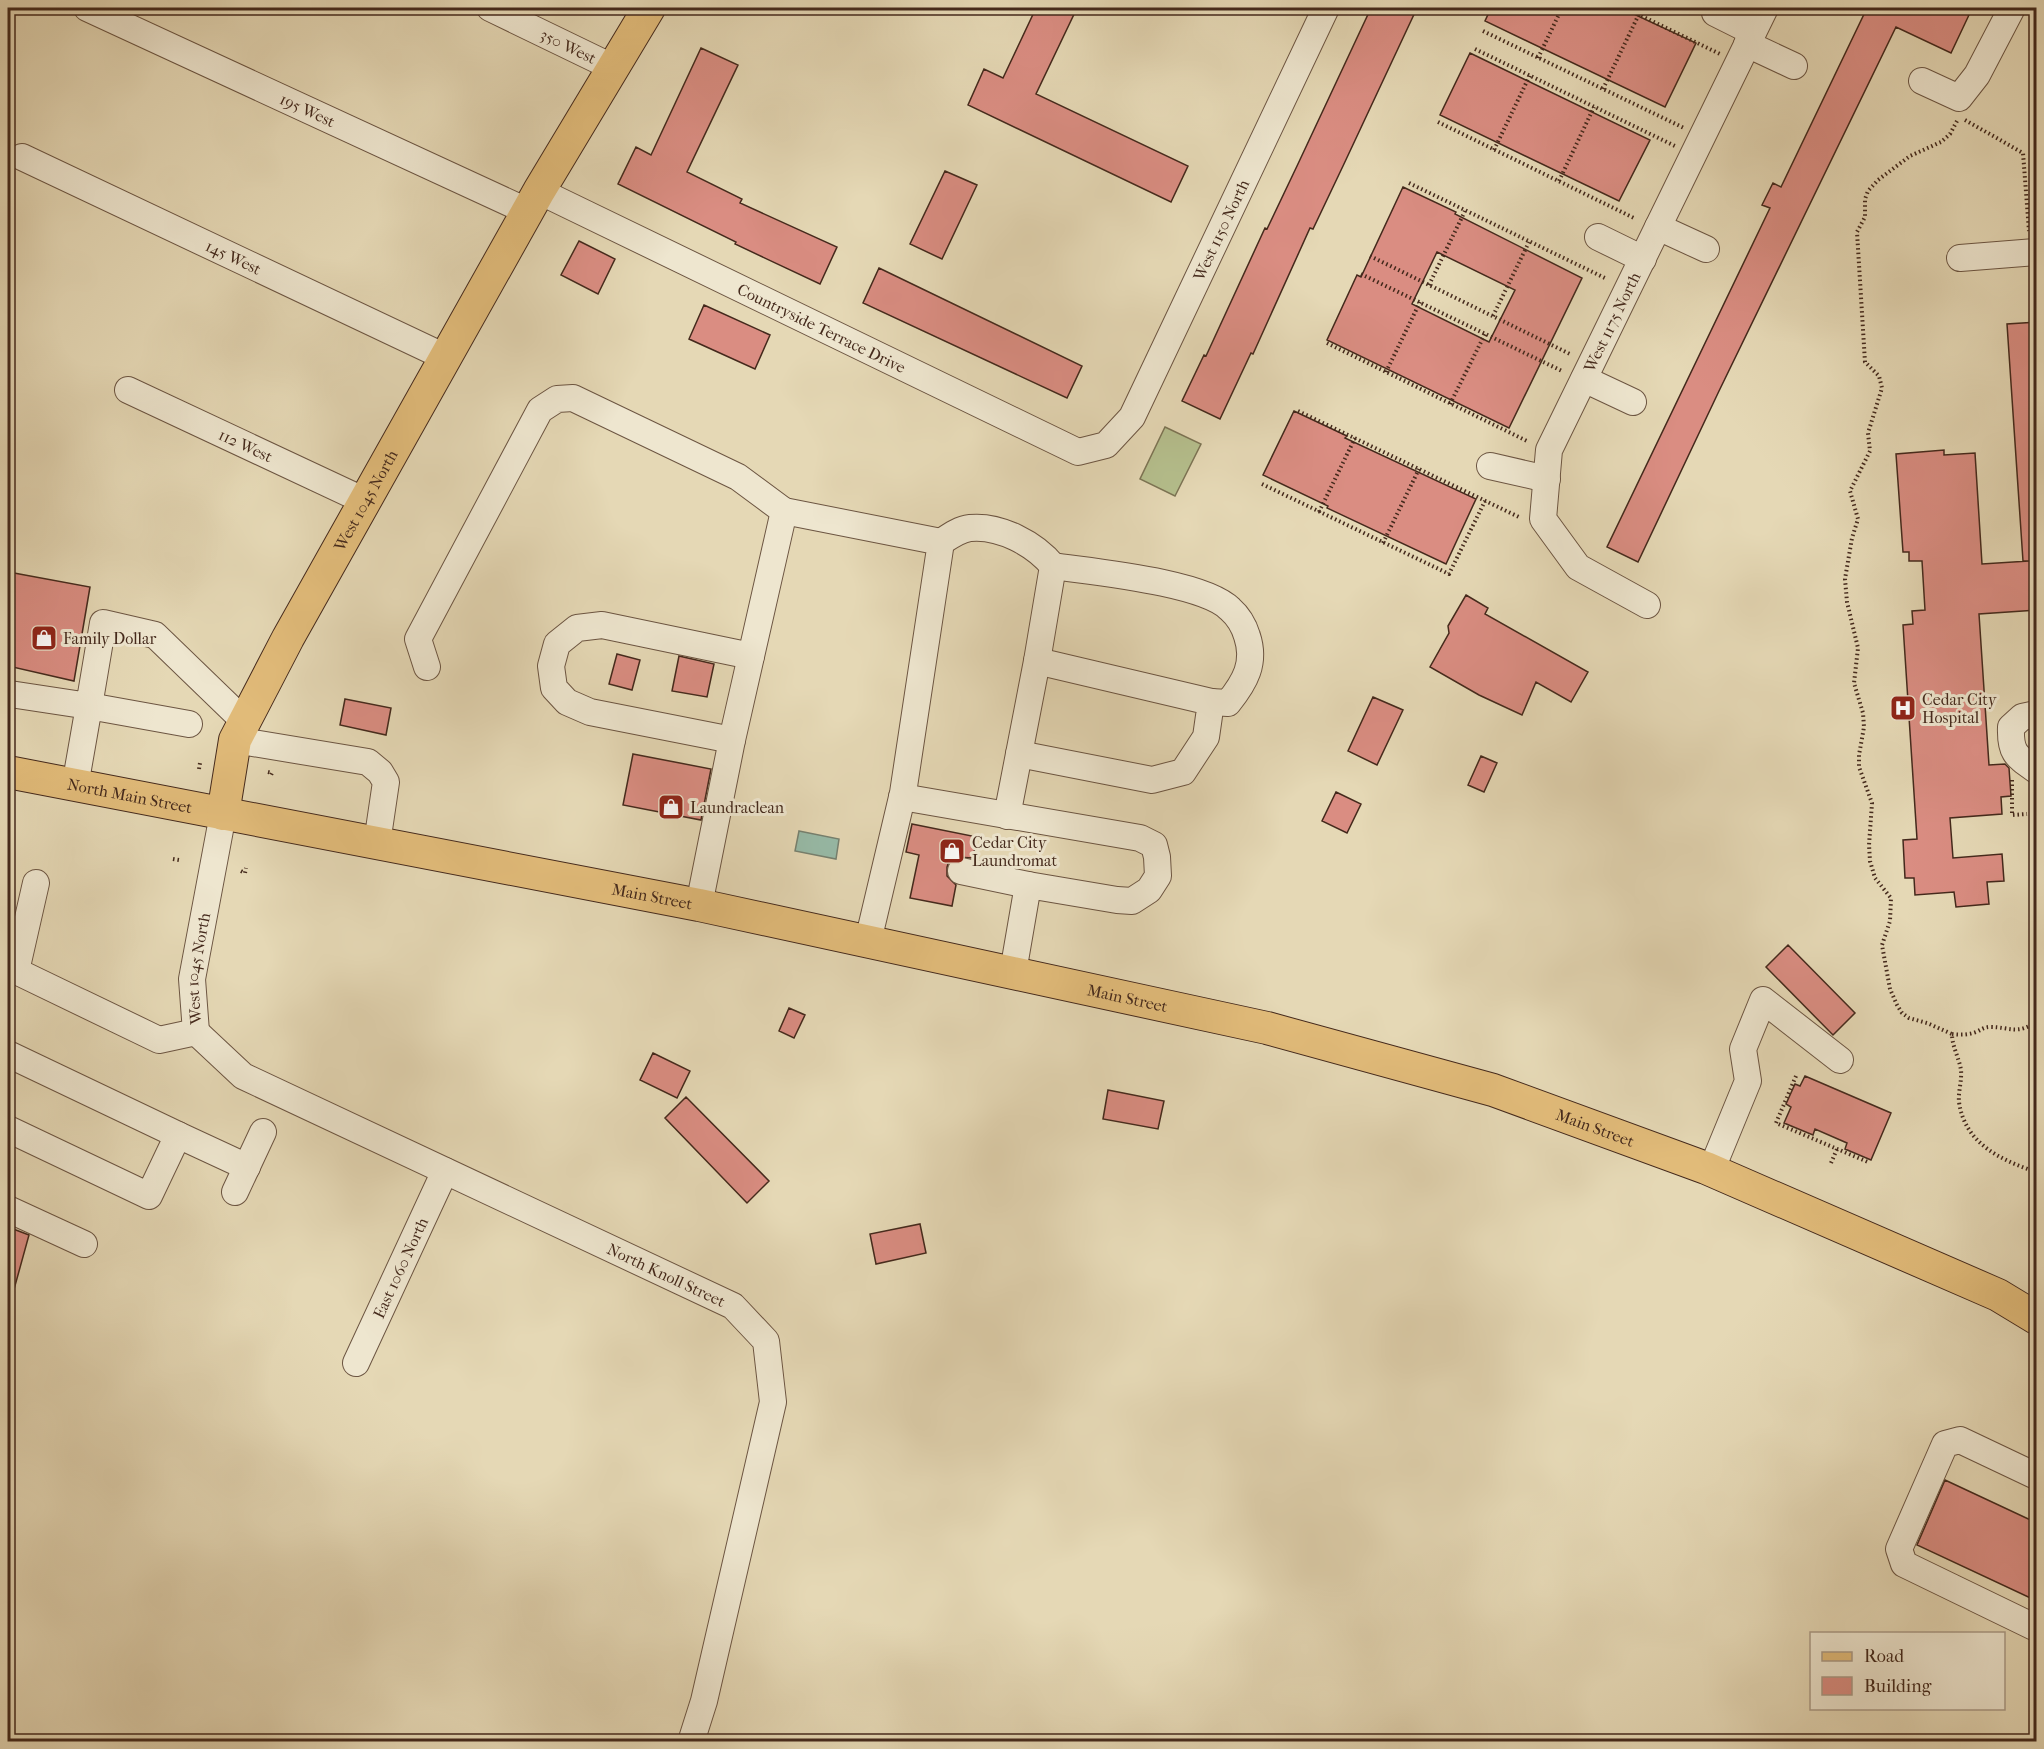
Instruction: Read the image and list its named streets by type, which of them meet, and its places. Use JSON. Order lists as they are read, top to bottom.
{
  "streets": {
    "main road": ["West 1045 North", "North Main Street", "Main Street"],
    "street": [
      "350 West",
      "195 West",
      "West 1150 North",
      "145 West",
      "West 1175 North",
      "Countryside Terrace Drive",
      "112 West",
      "East 1060 North",
      "North Knoll Street"
    ]
  },
  "crossings": [
    ["350 West", "West 1045 North"],
    ["195 West", "Countryside Terrace Drive"],
    ["195 West", "West 1045 North"],
    ["West 1150 North", "Countryside Terrace Drive"],
    ["145 West", "West 1045 North"],
    ["Countryside Terrace Drive", "West 1045 North"],
    ["112 West", "West 1045 North"],
    ["West 1045 North", "North Main Street"],
    ["West 1045 North", "Main Street"],
    ["West 1045 North", "North Knoll Street"],
    ["North Main Street", "Main Street"],
    ["East 1060 North", "North Knoll Street"]
  ],
  "places": {
    "shop": ["Family Dollar", "Laundraclean", "Cedar City Laundromat"],
    "hospital": ["Cedar City Hospital"]
  },
  "legend": ["Road", "Building"]
}
